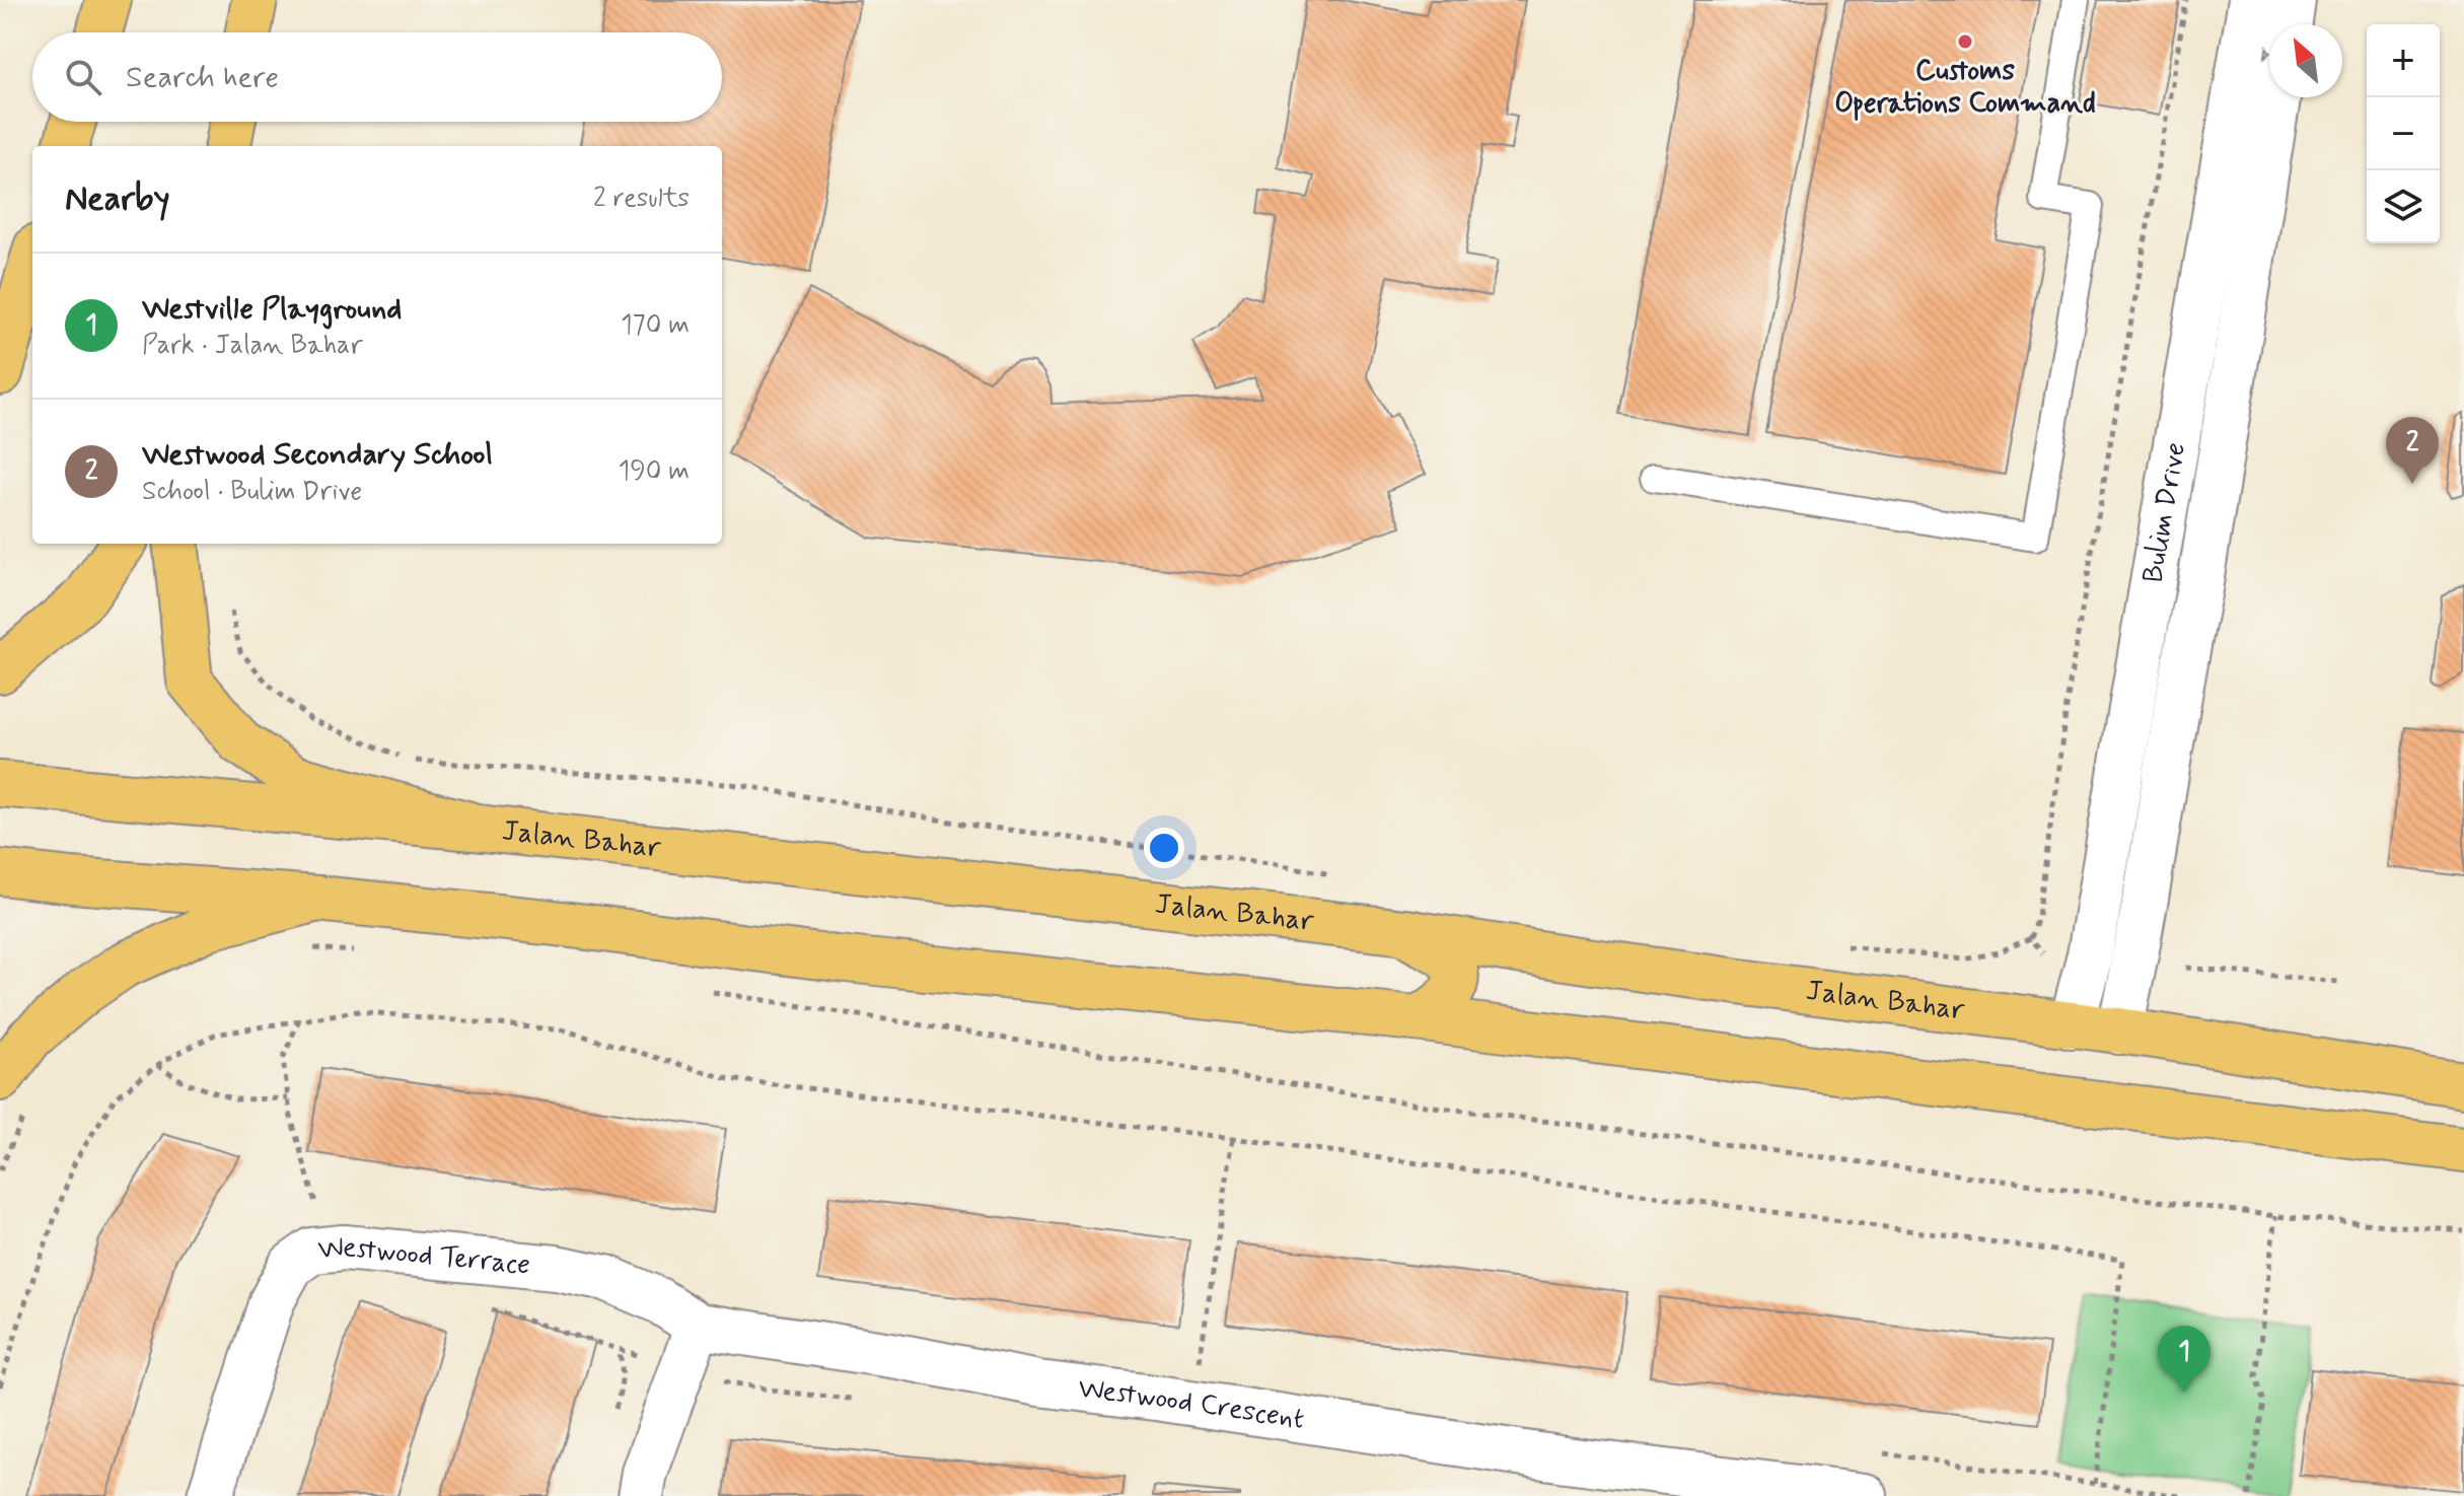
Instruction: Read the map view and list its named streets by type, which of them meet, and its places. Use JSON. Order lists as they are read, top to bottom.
{
  "streets": {
    "main road": ["Jalan Bahar"],
    "street": ["Bulim Drive", "Westwood Terrace", "Westwood Crescent"]
  },
  "crossings": [
    ["Bulim Drive", "Jalan Bahar"],
    ["Westwood Terrace", "Westwood Crescent"]
  ],
  "places": ["Customs Operations Command"],
  "north": "top left",
  "page": {
    "map_buttons": ["+", "−"],
    "search": "Search here",
    "heading": ["Nearby", "2 results"],
    "list": [
      {
        "mark": "1",
        "name": "Westville Playground",
        "note": "Park · Jalan Bahar",
        "value": "170 m"
      },
      {
        "mark": "2",
        "name": "Westwood Secondary School",
        "note": "School · Bulim Drive",
        "value": "190 m"
      }
    ],
    "pins": ["2", "1"]
  }
}
